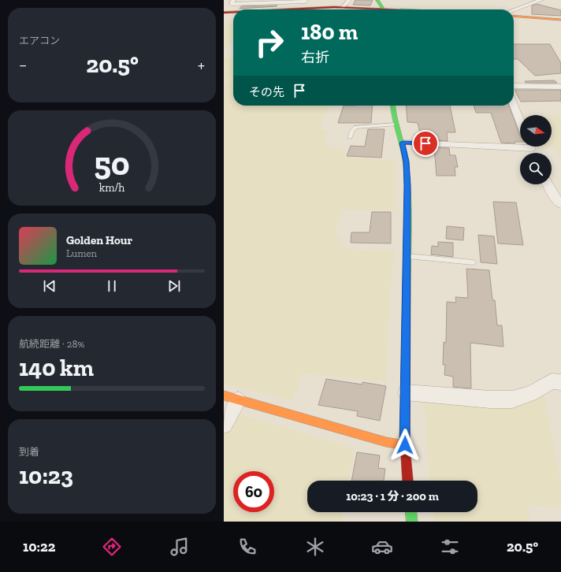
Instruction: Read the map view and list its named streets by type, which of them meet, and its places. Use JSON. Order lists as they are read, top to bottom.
{
  "north": "right",
  "page": {
    "tile": [
      "エアコン",
      ["航続距離 · 28%", "140 km"],
      ["到着", "10:23"]
    ],
    "turn": ["180 m", "右折"],
    "heat": ["−", "20.5°", "+"],
    "then": "その先",
    "song": ["Golden Hour", "Lumen"],
    "limit": "60",
    "trip": "10:23 · 1 分 · 200 m",
    "tabs": ["10:22", "20.5°"],
    "gauge": ["50", "km/h"]
  }
}
